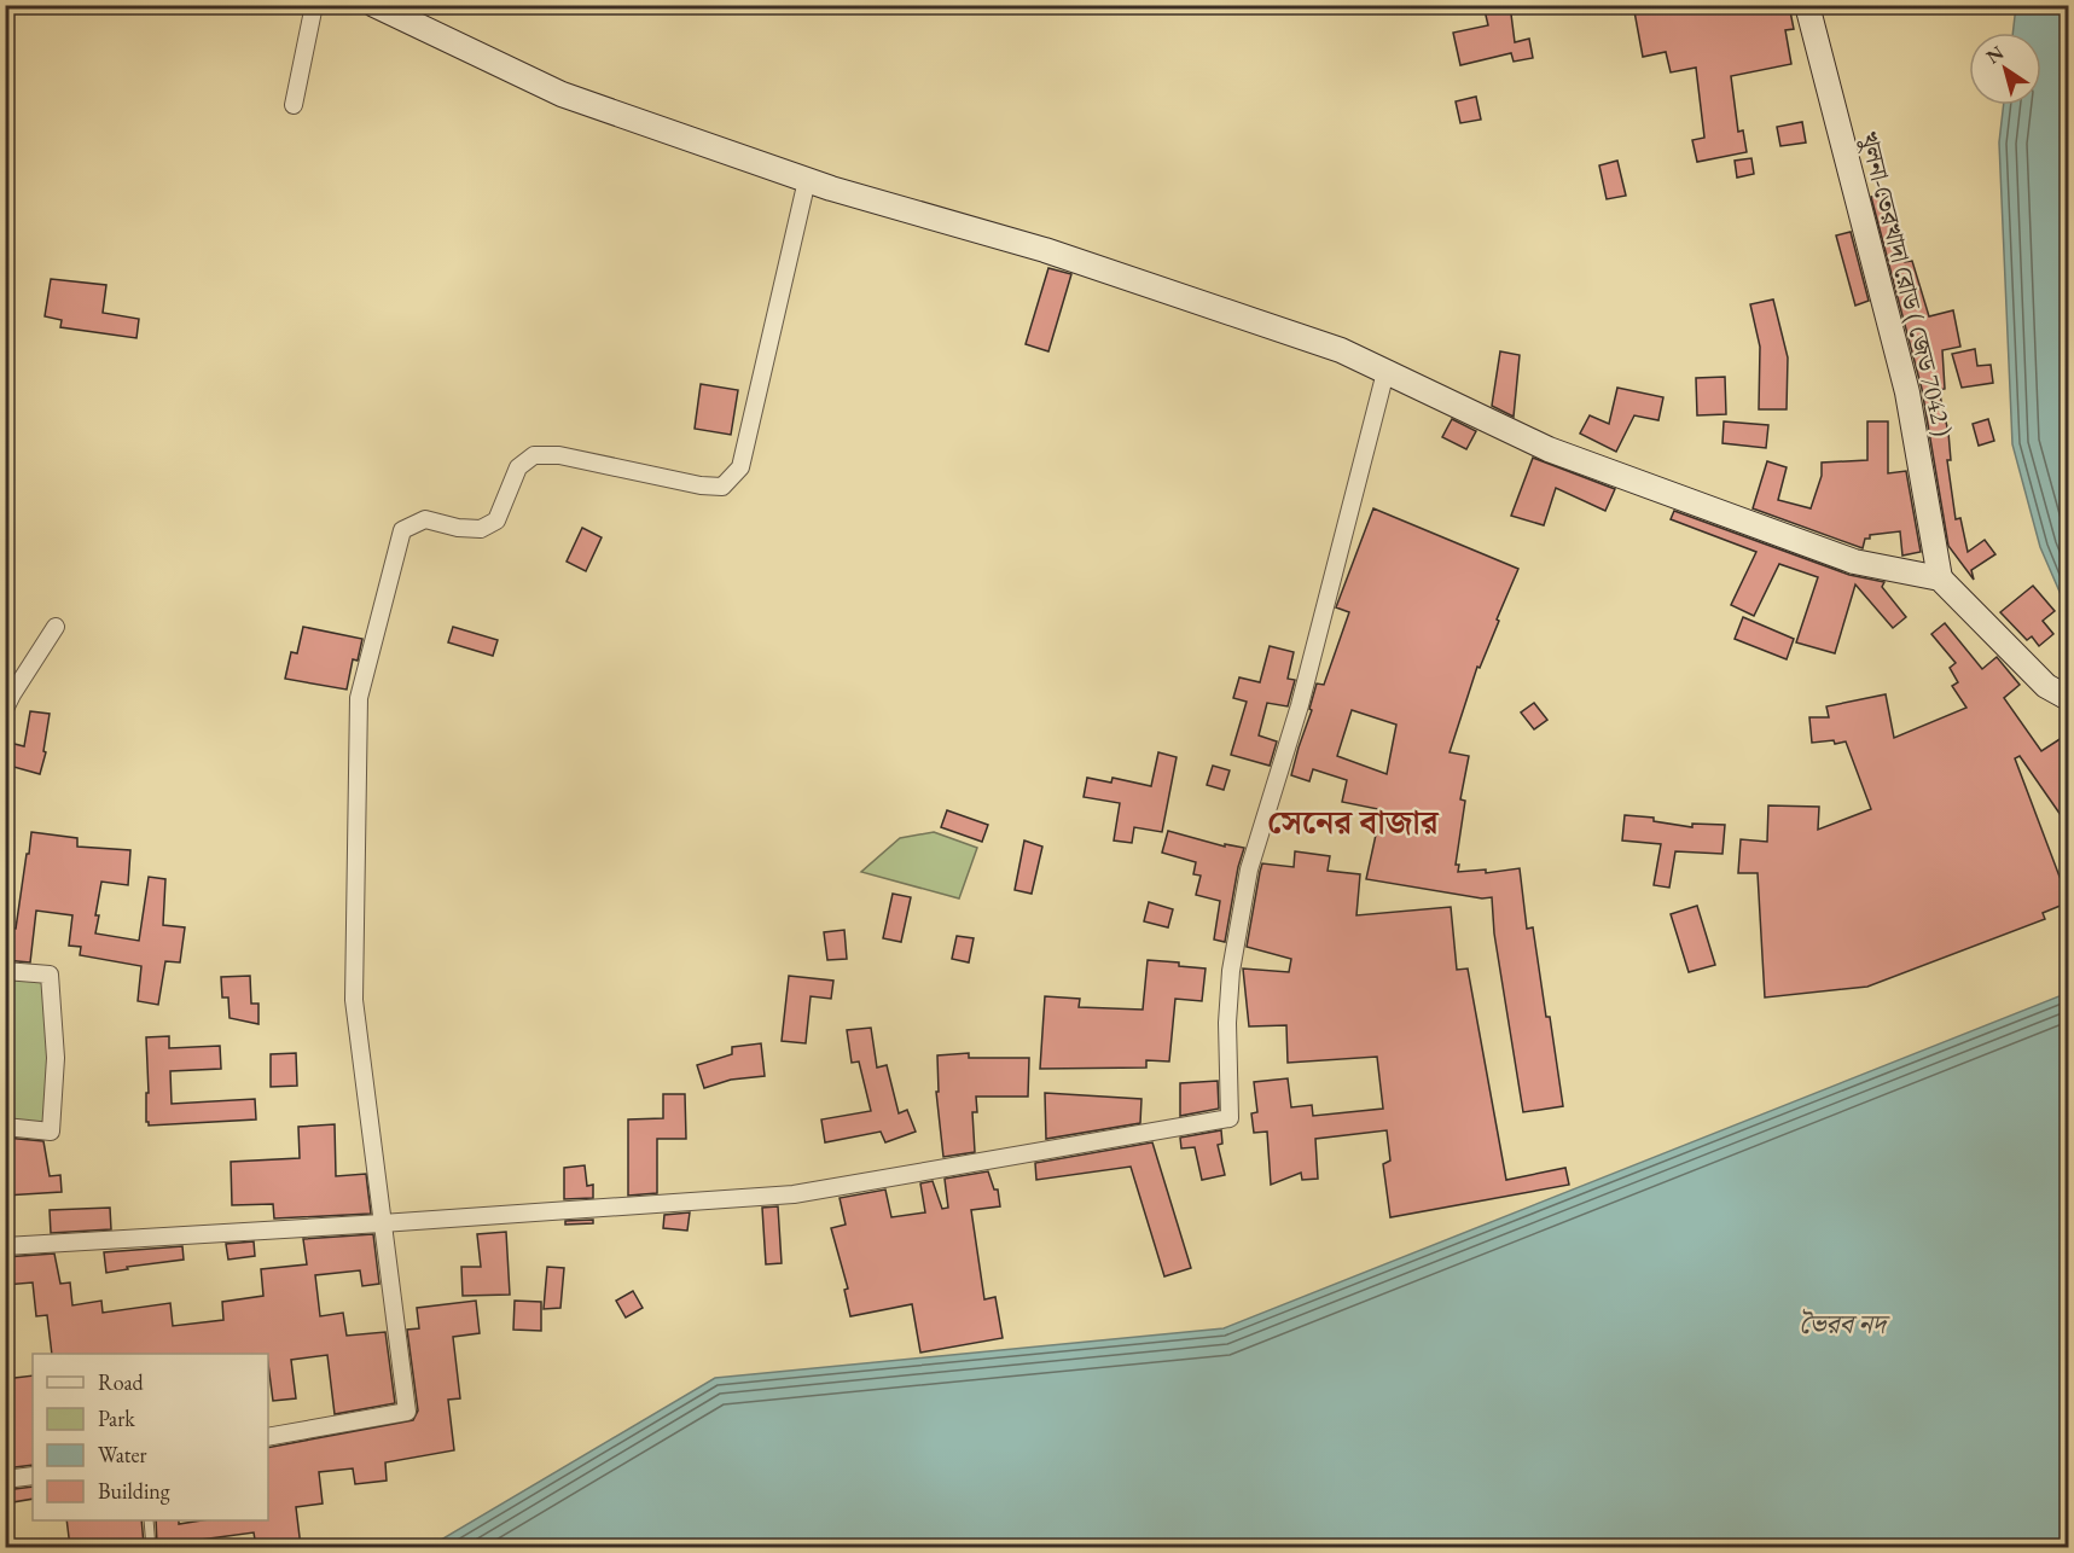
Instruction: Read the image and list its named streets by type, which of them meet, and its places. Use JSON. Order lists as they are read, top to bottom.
{
  "streets": {
    "main road": ["খুলনা-তেরখাদা রোড ( জেড 7042 )"]
  },
  "districts": ["সেনের বাজার"],
  "water": ["ভৈরব নদ"],
  "legend": [
    "Road",
    "Park",
    "Water",
    "Building"
  ],
  "north": "top left"
}
